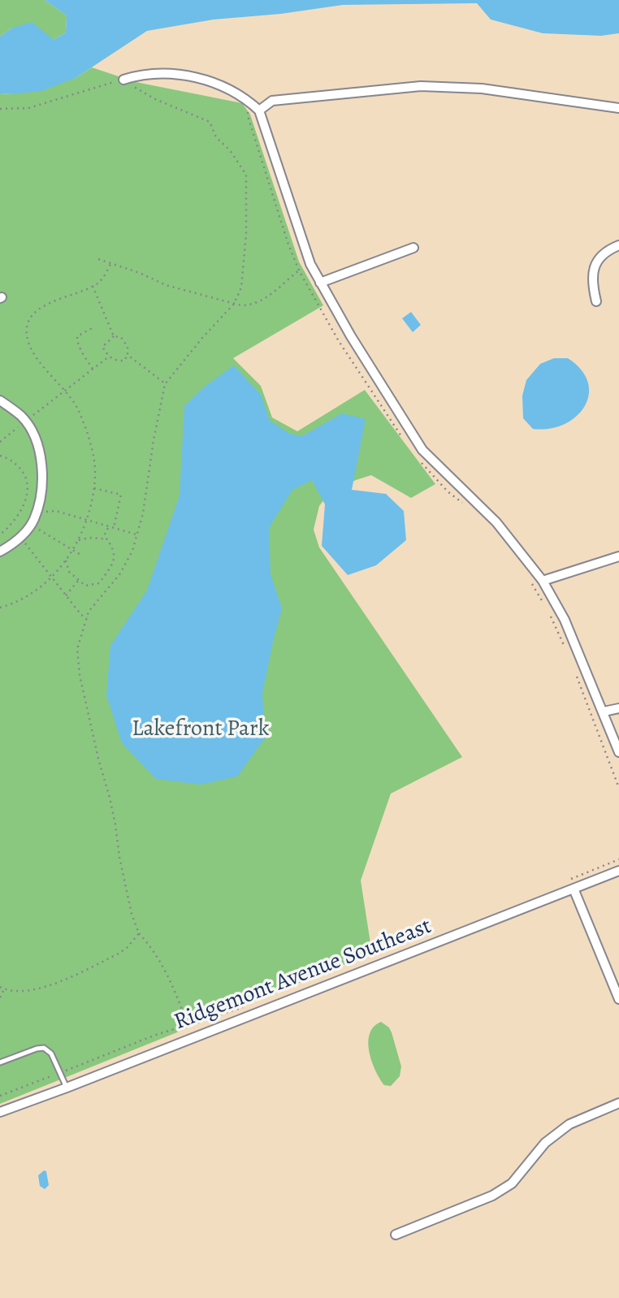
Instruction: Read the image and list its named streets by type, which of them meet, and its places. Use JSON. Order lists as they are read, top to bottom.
{
  "streets": {
    "street": ["Ridgemont Avenue Southeast"]
  },
  "parks": ["Lakefront Park"]
}
